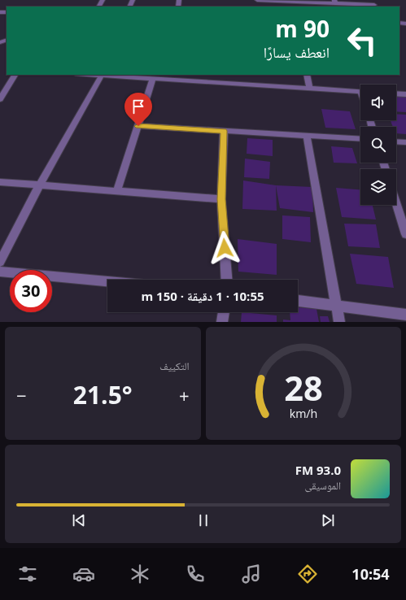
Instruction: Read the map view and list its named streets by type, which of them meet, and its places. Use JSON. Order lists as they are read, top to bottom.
{
  "page": {
    "turn": ["90 m", "انعطف يسارًا"],
    "limit": "30",
    "trip": "10:55 · 1 دقيقة · 150 m",
    "tile": "التكييف",
    "heat": ["−", "21.5°", "+"],
    "song": ["93.0 FM", "الموسيقى"],
    "tabs": "10:54",
    "gauge": ["28", "km/h"]
  }
}
